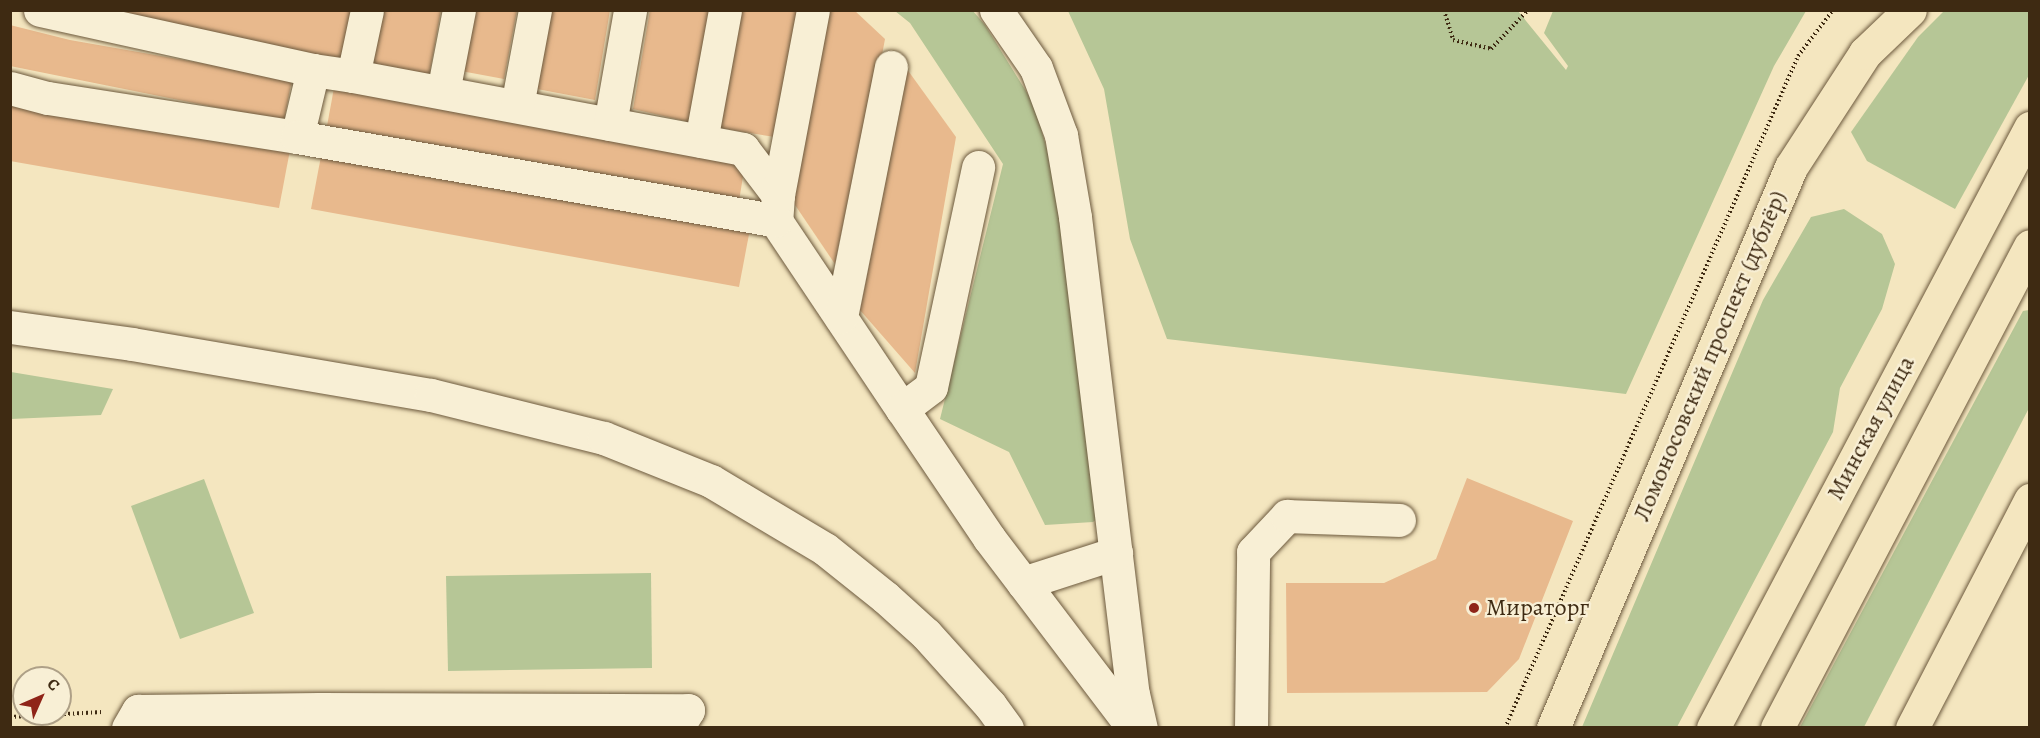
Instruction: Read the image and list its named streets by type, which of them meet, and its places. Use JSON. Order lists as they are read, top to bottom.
{
  "streets": {
    "main road": ["Ломоносовский проспект (дублёр)", "Минская улица"]
  },
  "places": ["Мираторг"],
  "north": "top right"
}
